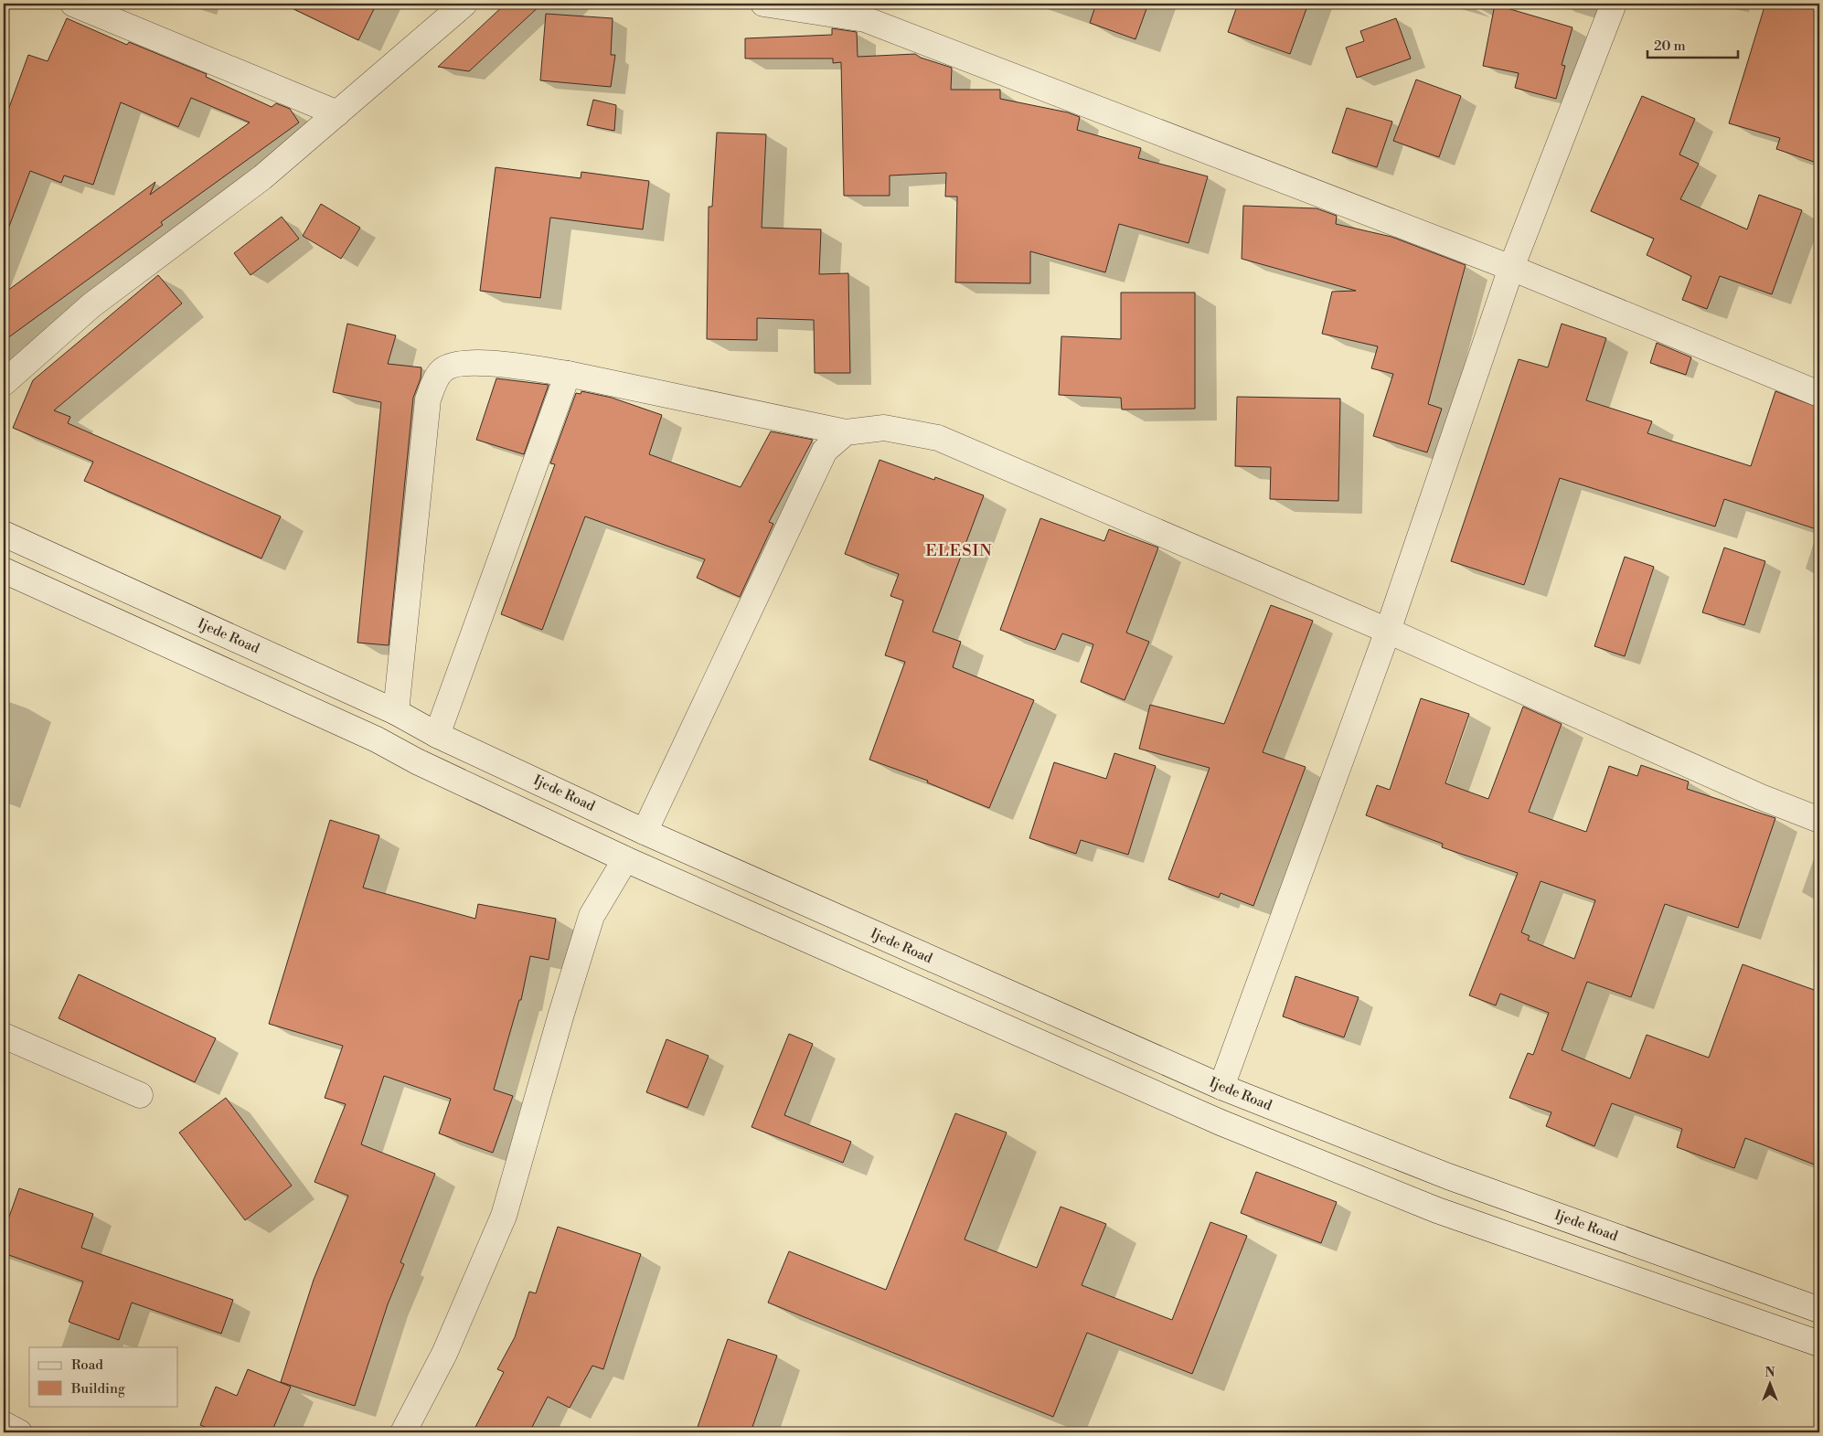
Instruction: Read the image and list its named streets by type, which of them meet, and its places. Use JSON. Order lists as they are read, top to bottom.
{
  "streets": {
    "street": ["Ijede Road"]
  },
  "districts": ["ELESIN"],
  "legend": ["Road", "Building"],
  "scale_bar": "20 m",
  "north": "top"
}
